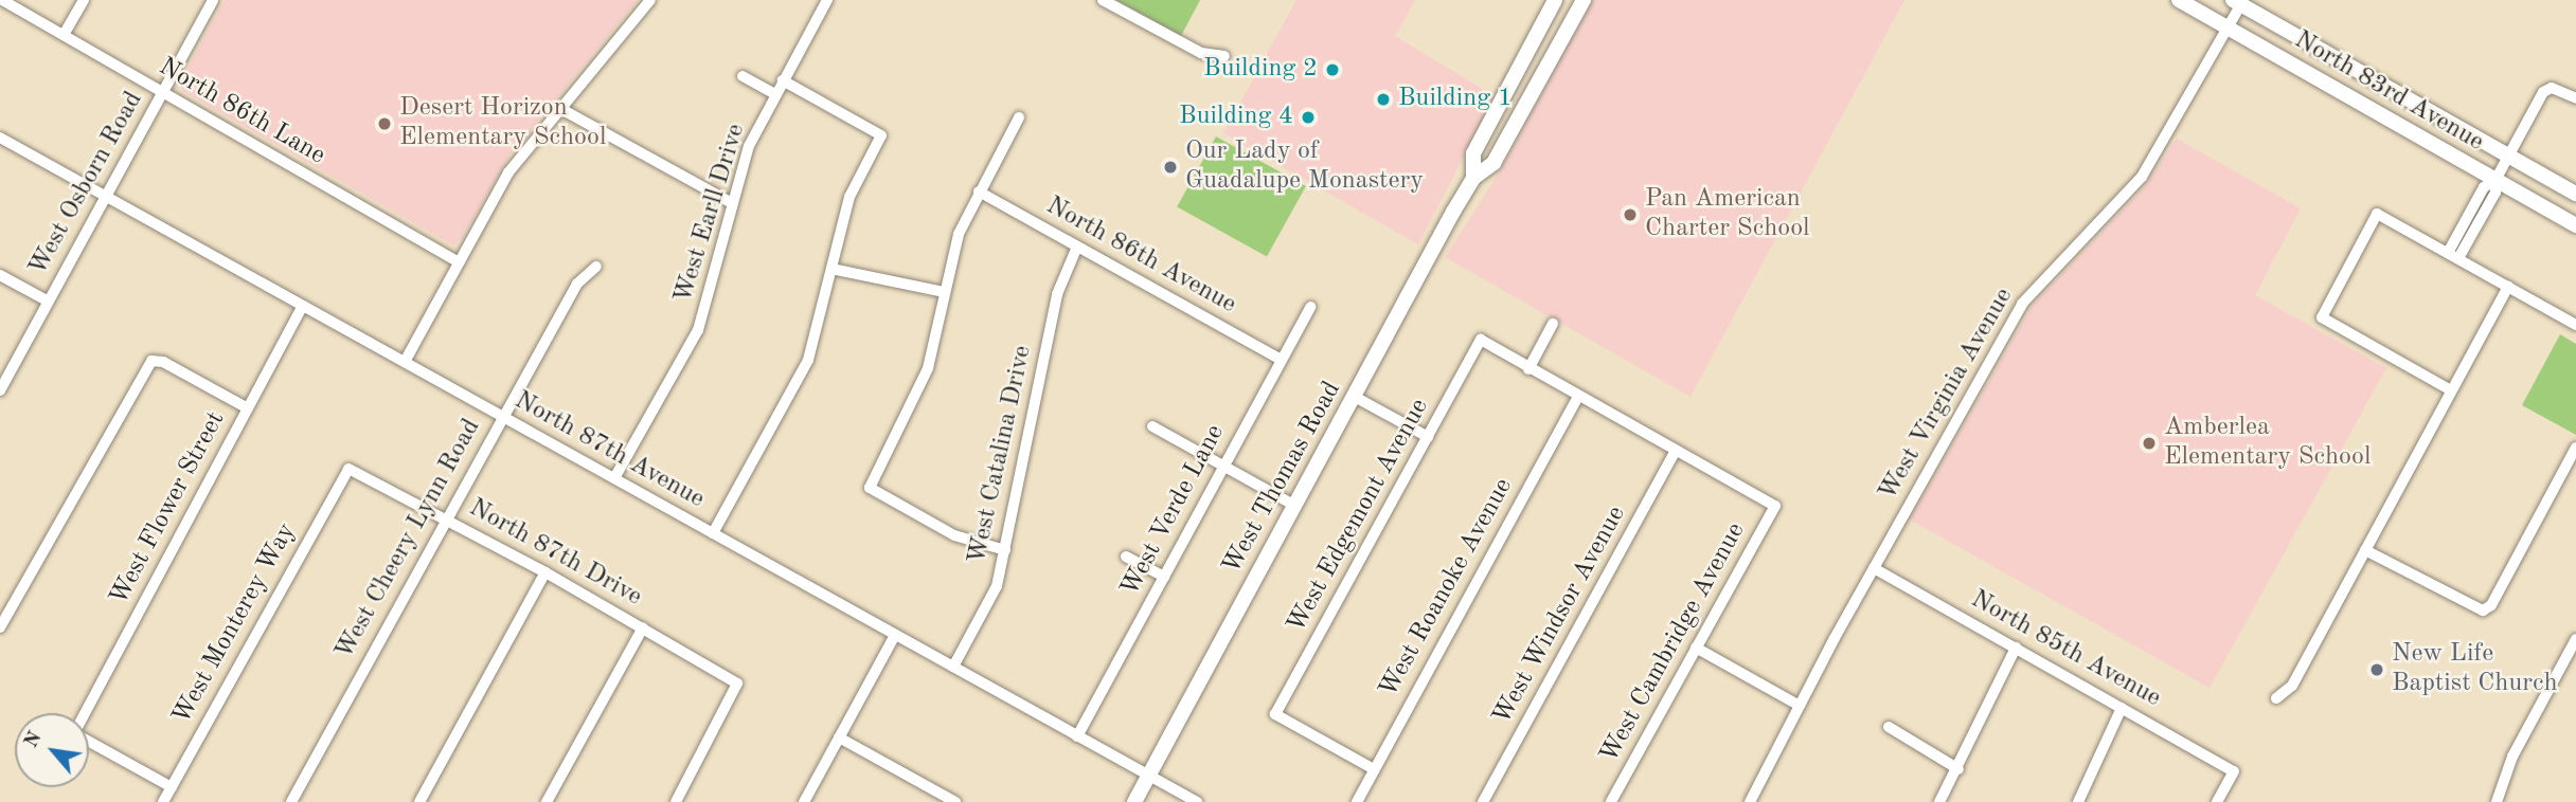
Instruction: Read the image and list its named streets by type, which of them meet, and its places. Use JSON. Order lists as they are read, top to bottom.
{
  "streets": {
    "main road": ["North 83rd Avenue", "West Thomas Road"],
    "street": [
      "North 86th Lane",
      "West Osborn Road",
      "West Earll Drive",
      "North 86th Avenue",
      "West Virginia Avenue",
      "North 87th Avenue",
      "West Catalina Drive",
      "West Flower Street",
      "West Verde Lane",
      "West Edgemont Avenue",
      "West Cheery Lynn Road",
      "North 87th Drive",
      "West Roanoke Avenue",
      "West Windsor Avenue",
      "West Monterey Way",
      "West Cambridge Avenue",
      "North 85th Avenue"
    ]
  },
  "crossings": [
    ["North 83rd Avenue", "West Virginia Avenue"],
    ["North 86th Lane", "West Osborn Road"],
    ["West Osborn Road", "North 87th Avenue"],
    ["West Earll Drive", "North 87th Avenue"],
    ["North 86th Avenue", "West Catalina Drive"],
    ["North 86th Avenue", "West Verde Lane"],
    ["West Virginia Avenue", "North 85th Avenue"],
    ["North 87th Avenue", "West Catalina Drive"],
    ["North 87th Avenue", "West Thomas Road"],
    ["North 87th Avenue", "West Flower Street"],
    ["North 87th Avenue", "West Verde Lane"],
    ["North 87th Avenue", "West Cheery Lynn Road"],
    ["West Edgemont Avenue", "West Roanoke Avenue"],
    ["West Cheery Lynn Road", "North 87th Drive"],
    ["North 87th Drive", "West Monterey Way"],
    ["West Windsor Avenue", "West Cambridge Avenue"]
  ],
  "places": [
    "Building 2",
    "Building 1",
    "Building 4",
    "Desert Horizon Elementary School",
    "Our Lady of Guadalupe Monastery",
    "Pan American Charter School",
    "Amberlea Elementary School",
    "New Life Baptist Church"
  ],
  "north": "top left"
}
